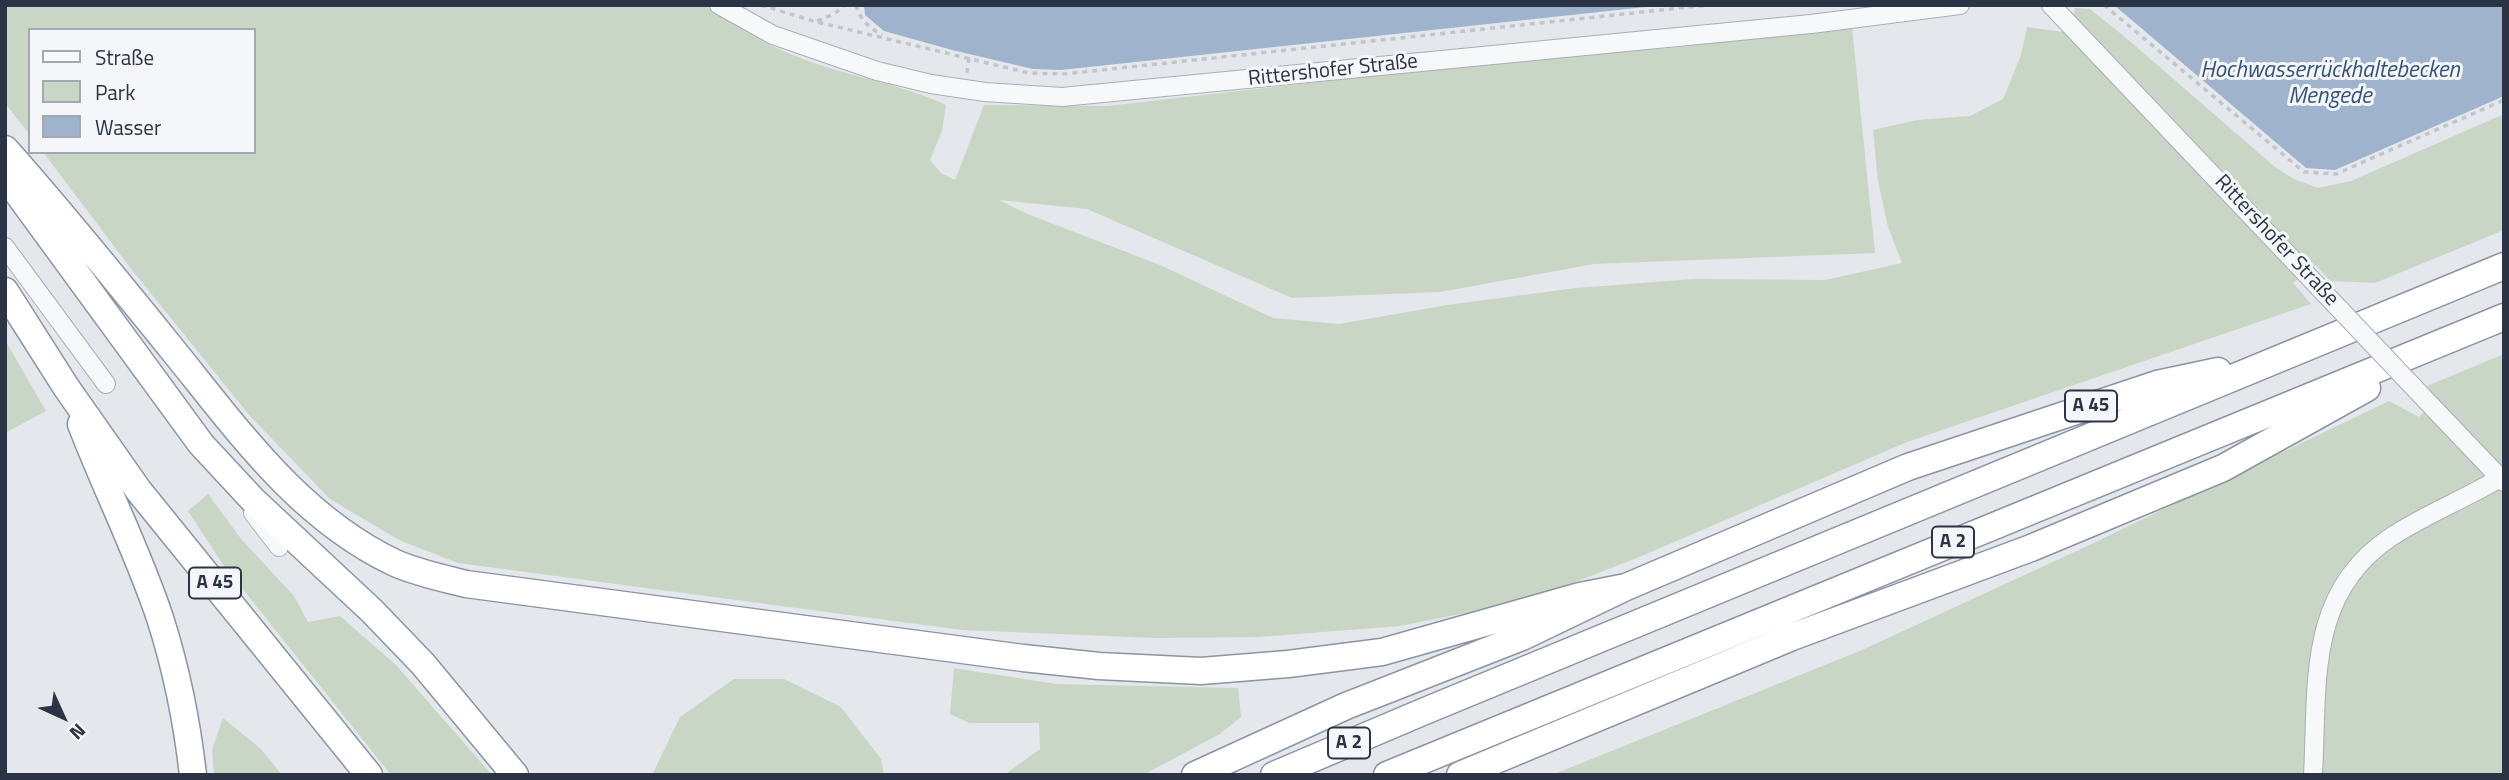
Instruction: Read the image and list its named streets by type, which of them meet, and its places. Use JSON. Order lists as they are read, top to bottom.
{
  "streets": {
    "highway": ["A 45", "A 2"],
    "street": ["Rittershofer Straße"]
  },
  "crossings": [
    ["A 45", "A 2"]
  ],
  "water": ["Hochwasserrückhaltebecken Mengede"],
  "legend": ["Straße", "Park", "Wasser"],
  "north": "bottom right"
}
